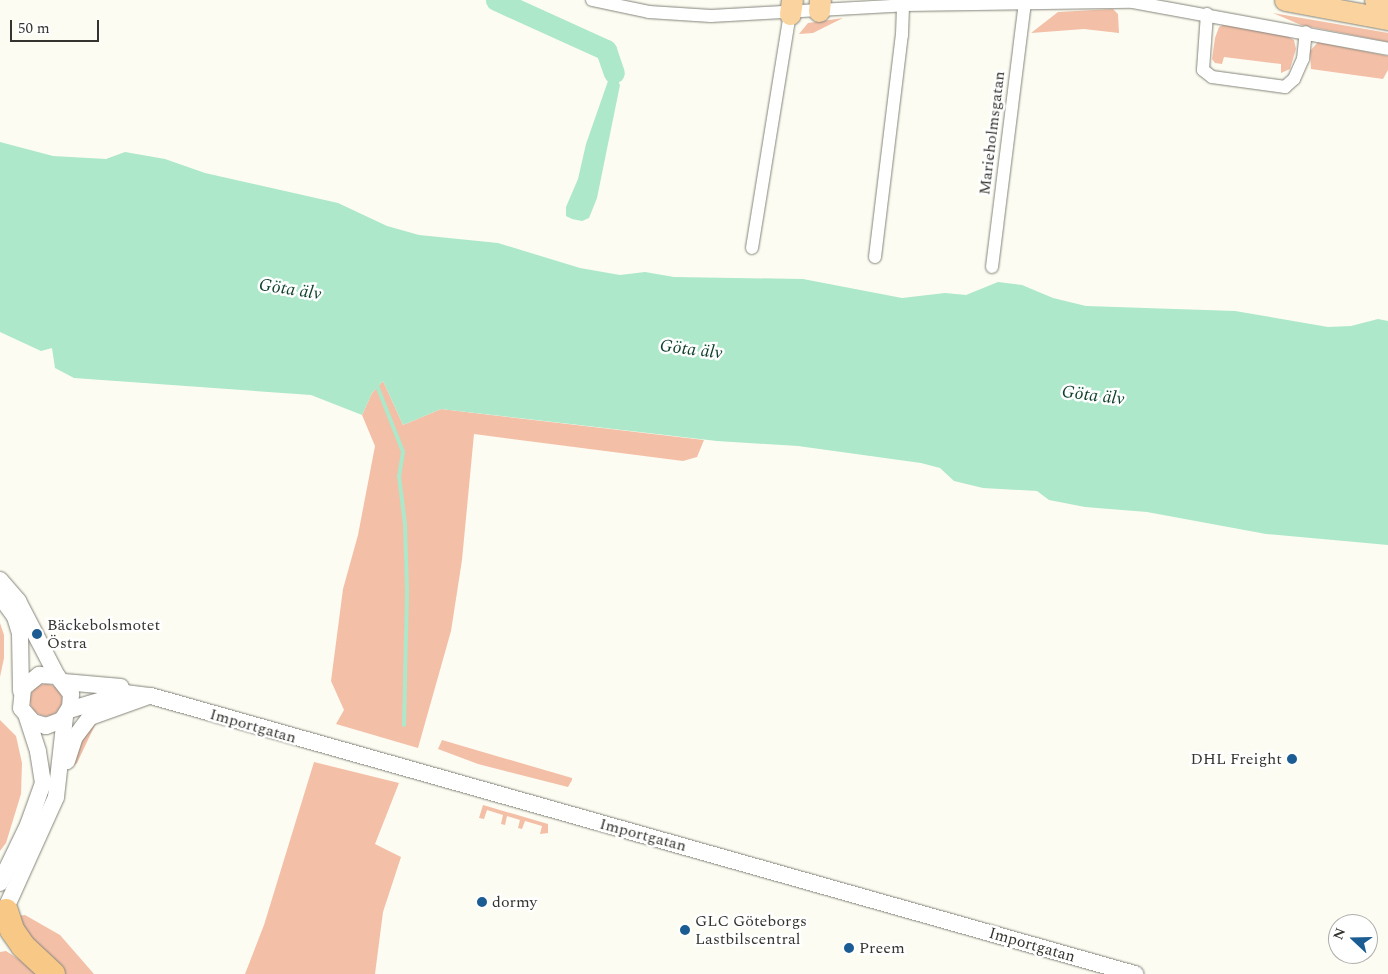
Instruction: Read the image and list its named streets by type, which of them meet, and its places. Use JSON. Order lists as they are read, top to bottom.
{
  "streets": {
    "street": ["Marieholmsgatan", "Importgatan"]
  },
  "water": ["Göta älv"],
  "places": [
    "Bäckebolsmotet Östra",
    "DHL Freight",
    "dormy",
    "GLC Göteborgs Lastbilscentral",
    "Preem"
  ],
  "scale_bar": "50 m",
  "north": "left"
}
